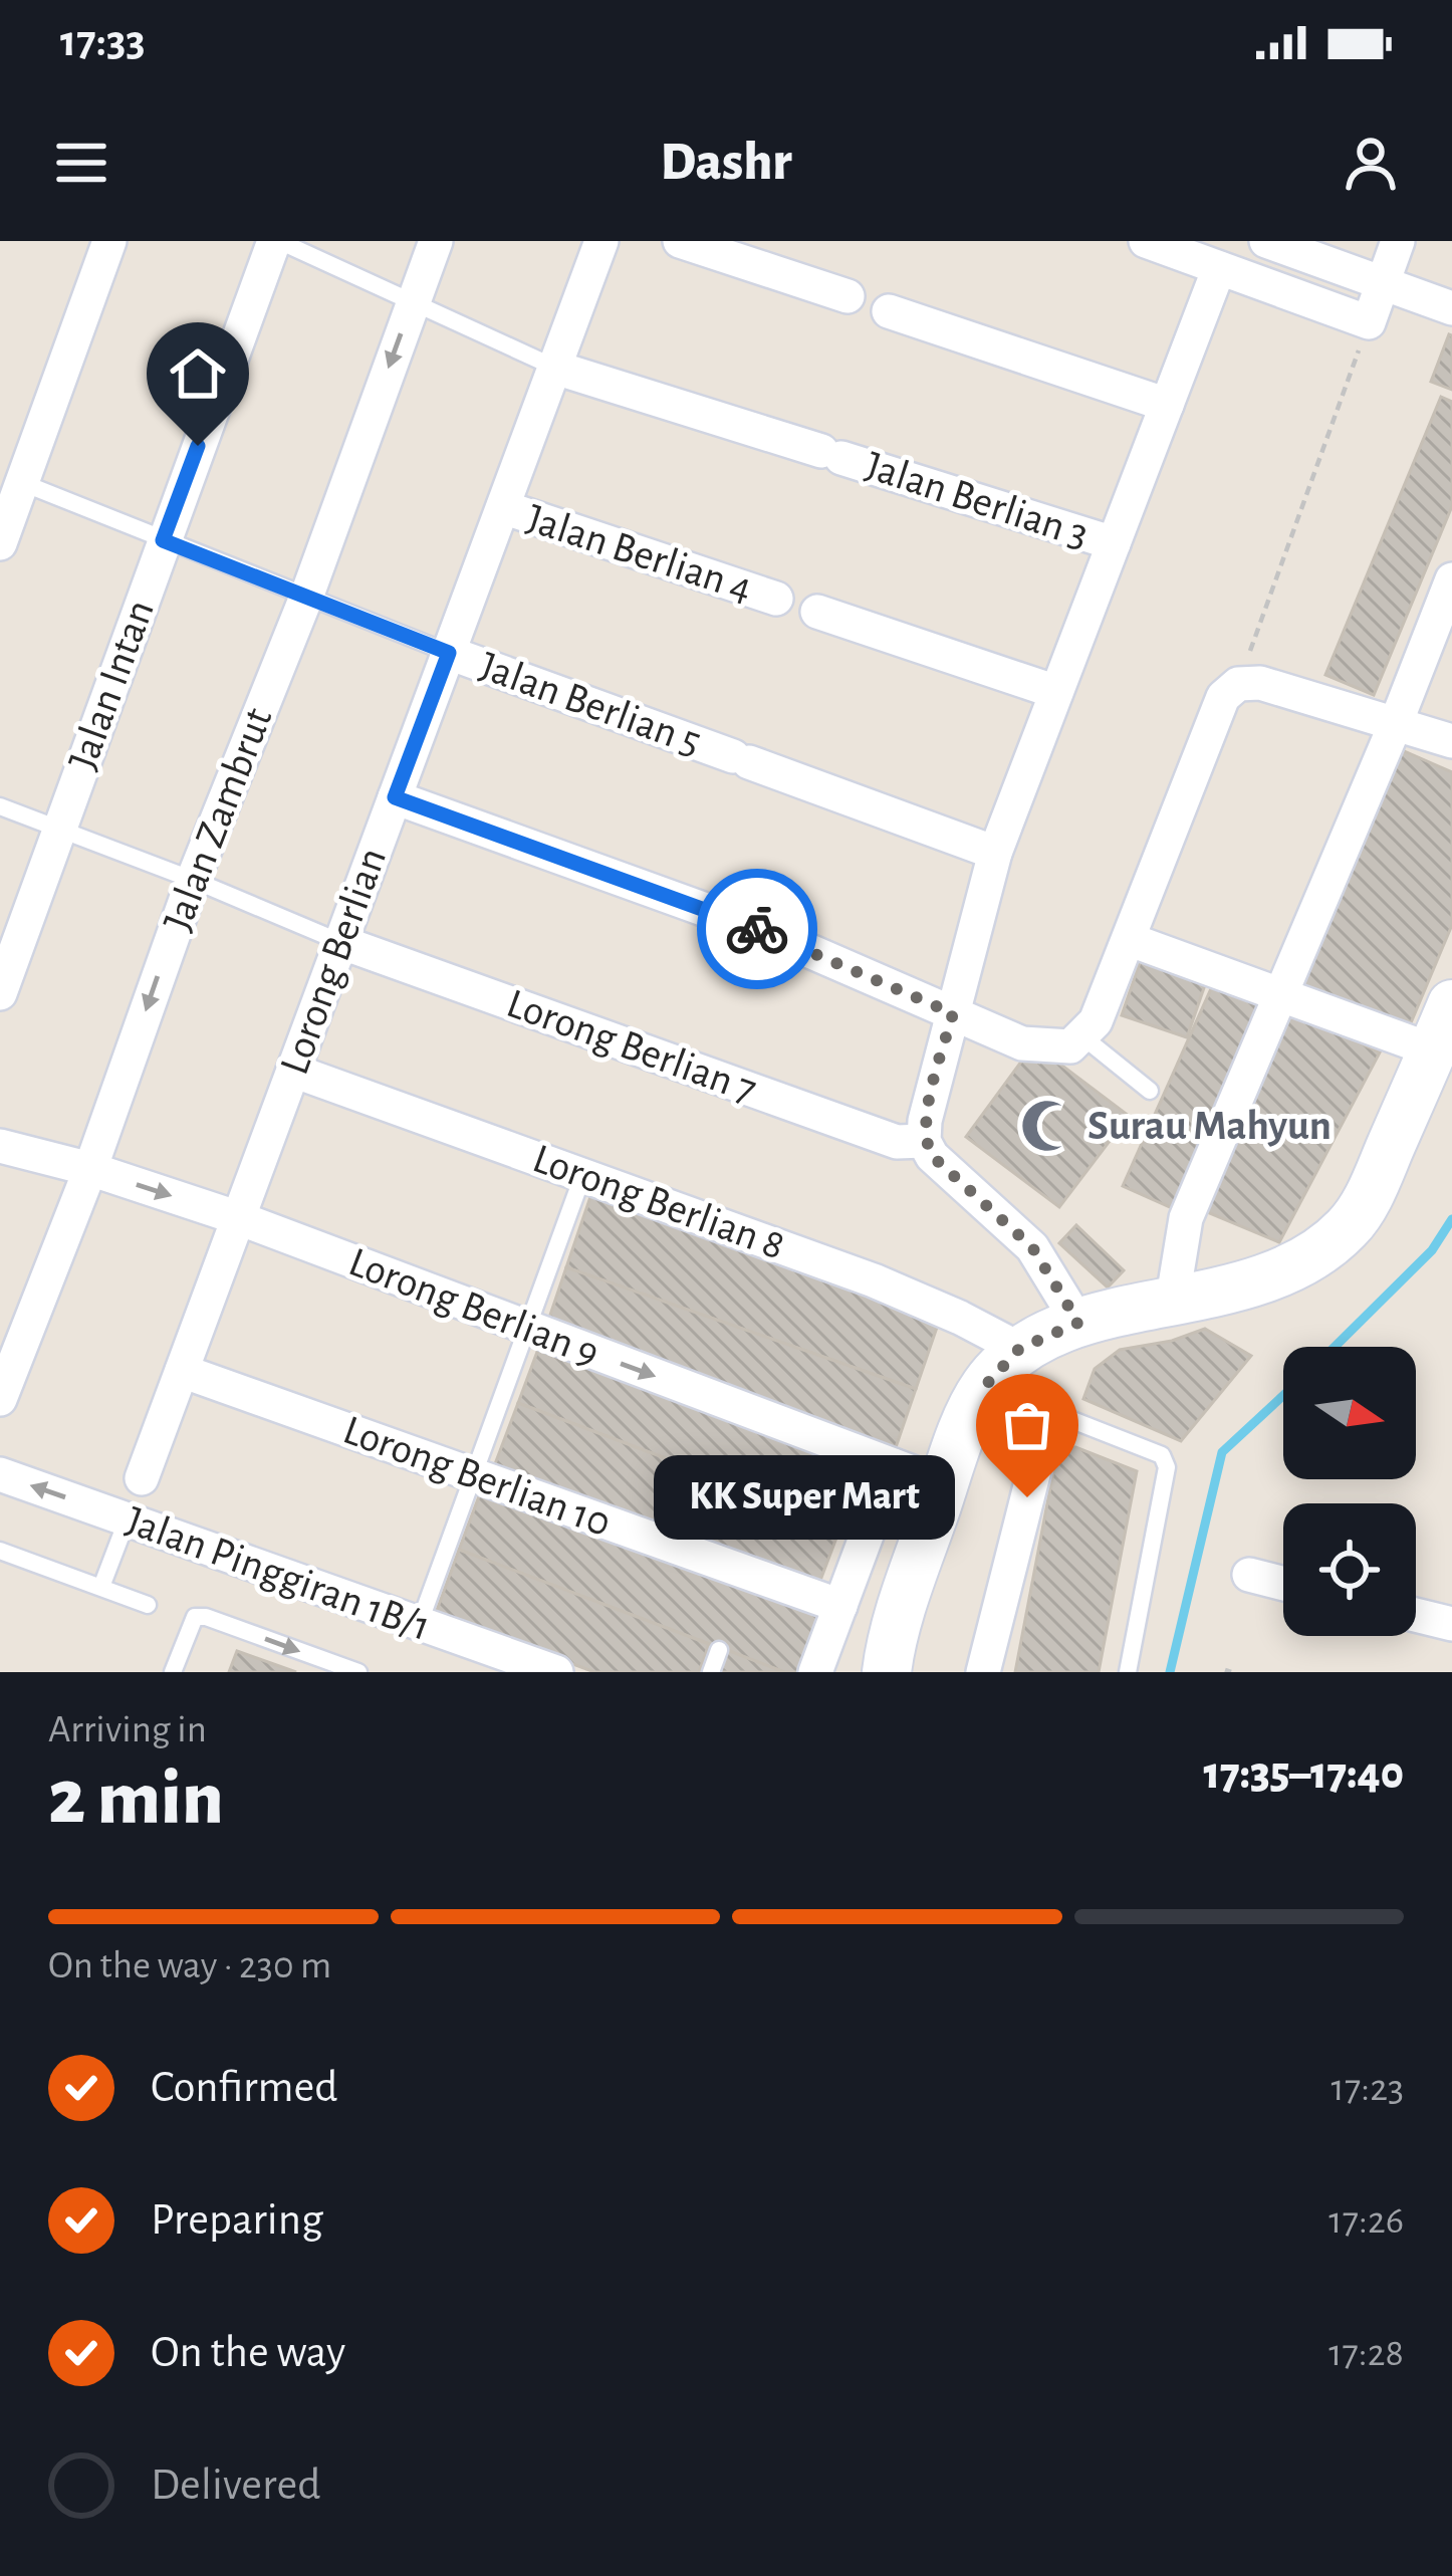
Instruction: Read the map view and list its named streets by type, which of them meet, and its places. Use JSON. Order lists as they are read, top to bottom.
{
  "streets": {
    "street": [
      "Jalan Berlian 3",
      "Jalan Berlian 4",
      "Jalan Intan",
      "Jalan Berlian 5",
      "Jalan Zambrut",
      "Lorong Berlian",
      "Lorong Berlian 7",
      "Lorong Berlian 8",
      "Lorong Berlian 9",
      "Lorong Berlian 10",
      "Jalan Pinggiran 1B/1"
    ]
  },
  "crossings": [
    ["Jalan Berlian 3", "Lorong Berlian"],
    ["Jalan Berlian 4", "Lorong Berlian"],
    ["Jalan Berlian 5", "Lorong Berlian"],
    ["Jalan Zambrut", "Lorong Berlian 9"],
    ["Lorong Berlian", "Lorong Berlian 7"],
    ["Lorong Berlian", "Lorong Berlian 8"],
    ["Lorong Berlian", "Lorong Berlian 9"],
    ["Lorong Berlian", "Lorong Berlian 10"]
  ],
  "one_way": ["Jalan Zambrut", "Lorong Berlian 9"],
  "places": {
    "mosque": ["Surau Mahyun"],
    "other": ["KK Super Mart"]
  },
  "north": "right",
  "page": {
    "status": "17:33",
    "header": "Dashr",
    "bubble": "KK Super Mart",
    "heading": ["2 min", "Arriving in", "17:35–17:40"],
    "bar": "On the way · 230 m",
    "list": [
      ["Confirmed", "17:23"],
      ["Preparing", "17:26"],
      ["On the way", "17:28"],
      "Delivered"
    ]
  }
}
